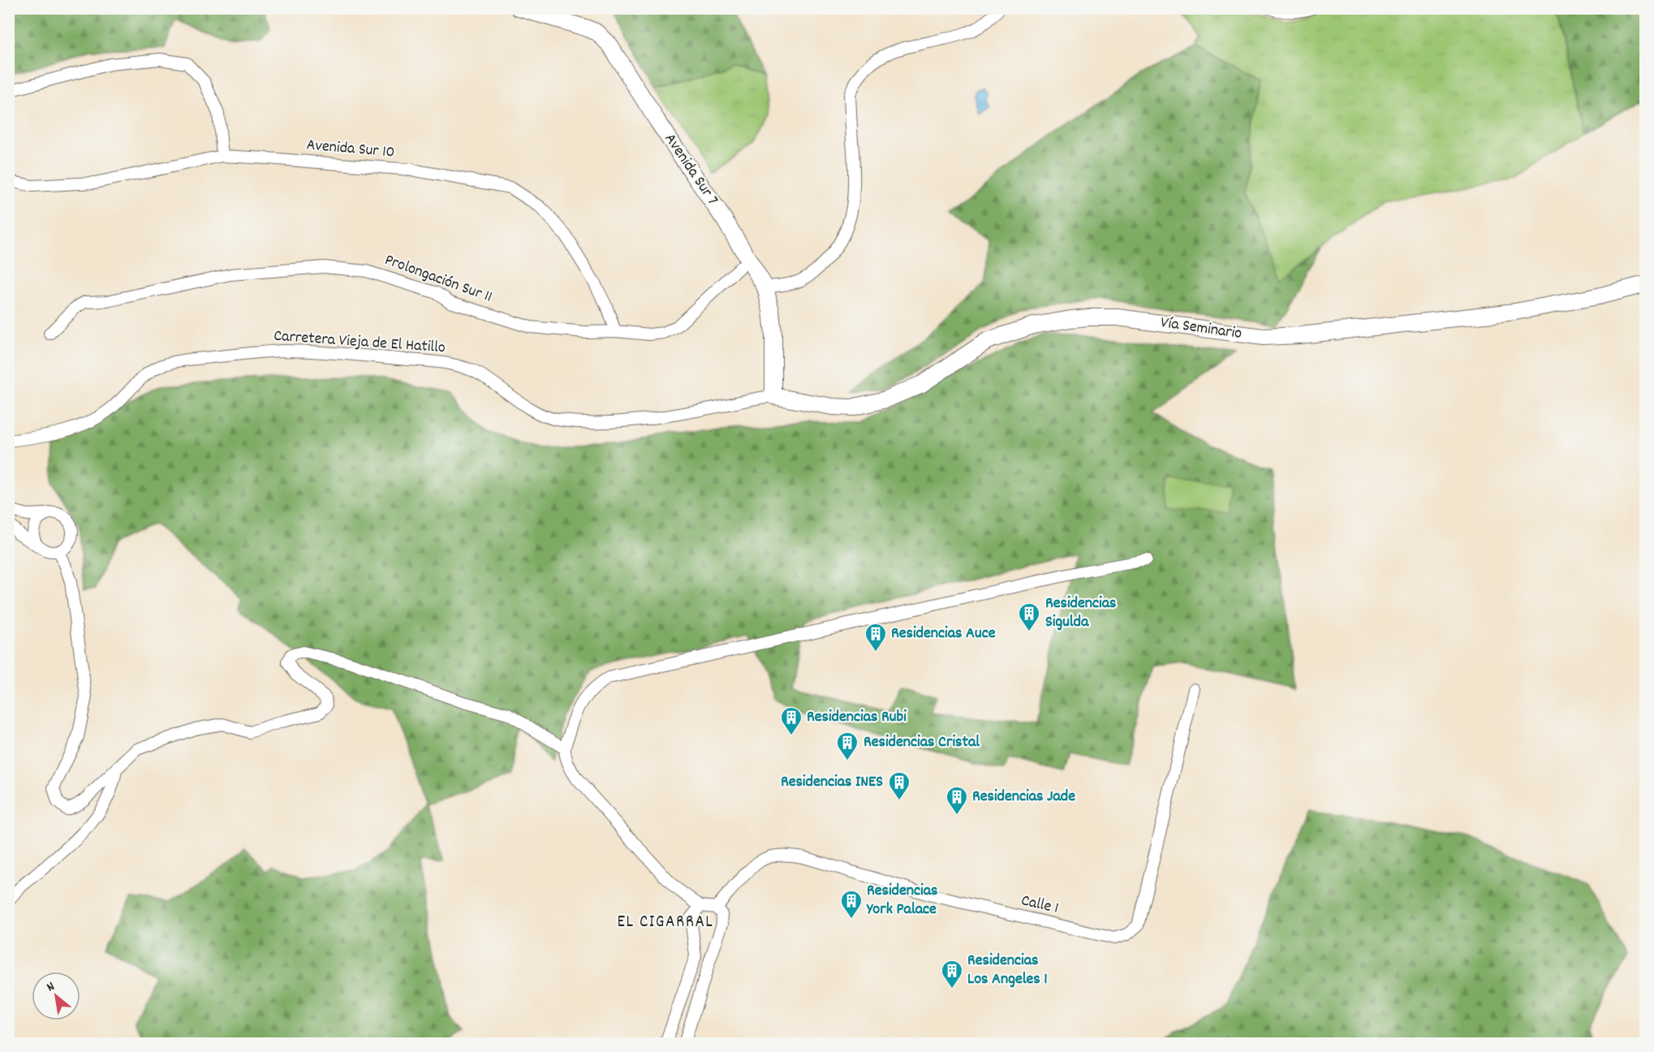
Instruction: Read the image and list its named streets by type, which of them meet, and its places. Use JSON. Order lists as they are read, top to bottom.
{
  "streets": {
    "main road": ["Avenida Sur 7", "Vía Seminario"],
    "street": [
      "Avenida Sur 10",
      "Prolongación Sur 11",
      "Carretera Vieja de El Hatillo",
      "Calle 1"
    ]
  },
  "crossings": [
    ["Avenida Sur 10", "Prolongación Sur 11"],
    ["Avenida Sur 7", "Prolongación Sur 11"],
    ["Avenida Sur 7", "Vía Seminario"],
    ["Avenida Sur 7", "Carretera Vieja de El Hatillo"],
    ["Vía Seminario", "Carretera Vieja de El Hatillo"]
  ],
  "districts": ["EL CIGARRAL"],
  "places": {
    "building": [
      "Residencias Sigulda",
      "Residencias Auce",
      "Residencias Rubi",
      "Residencias Cristal",
      "Residencias INES",
      "Residencias Jade",
      "Residencias York Palace",
      "Residencias Los Angeles 1"
    ]
  },
  "north": "top left"
}
